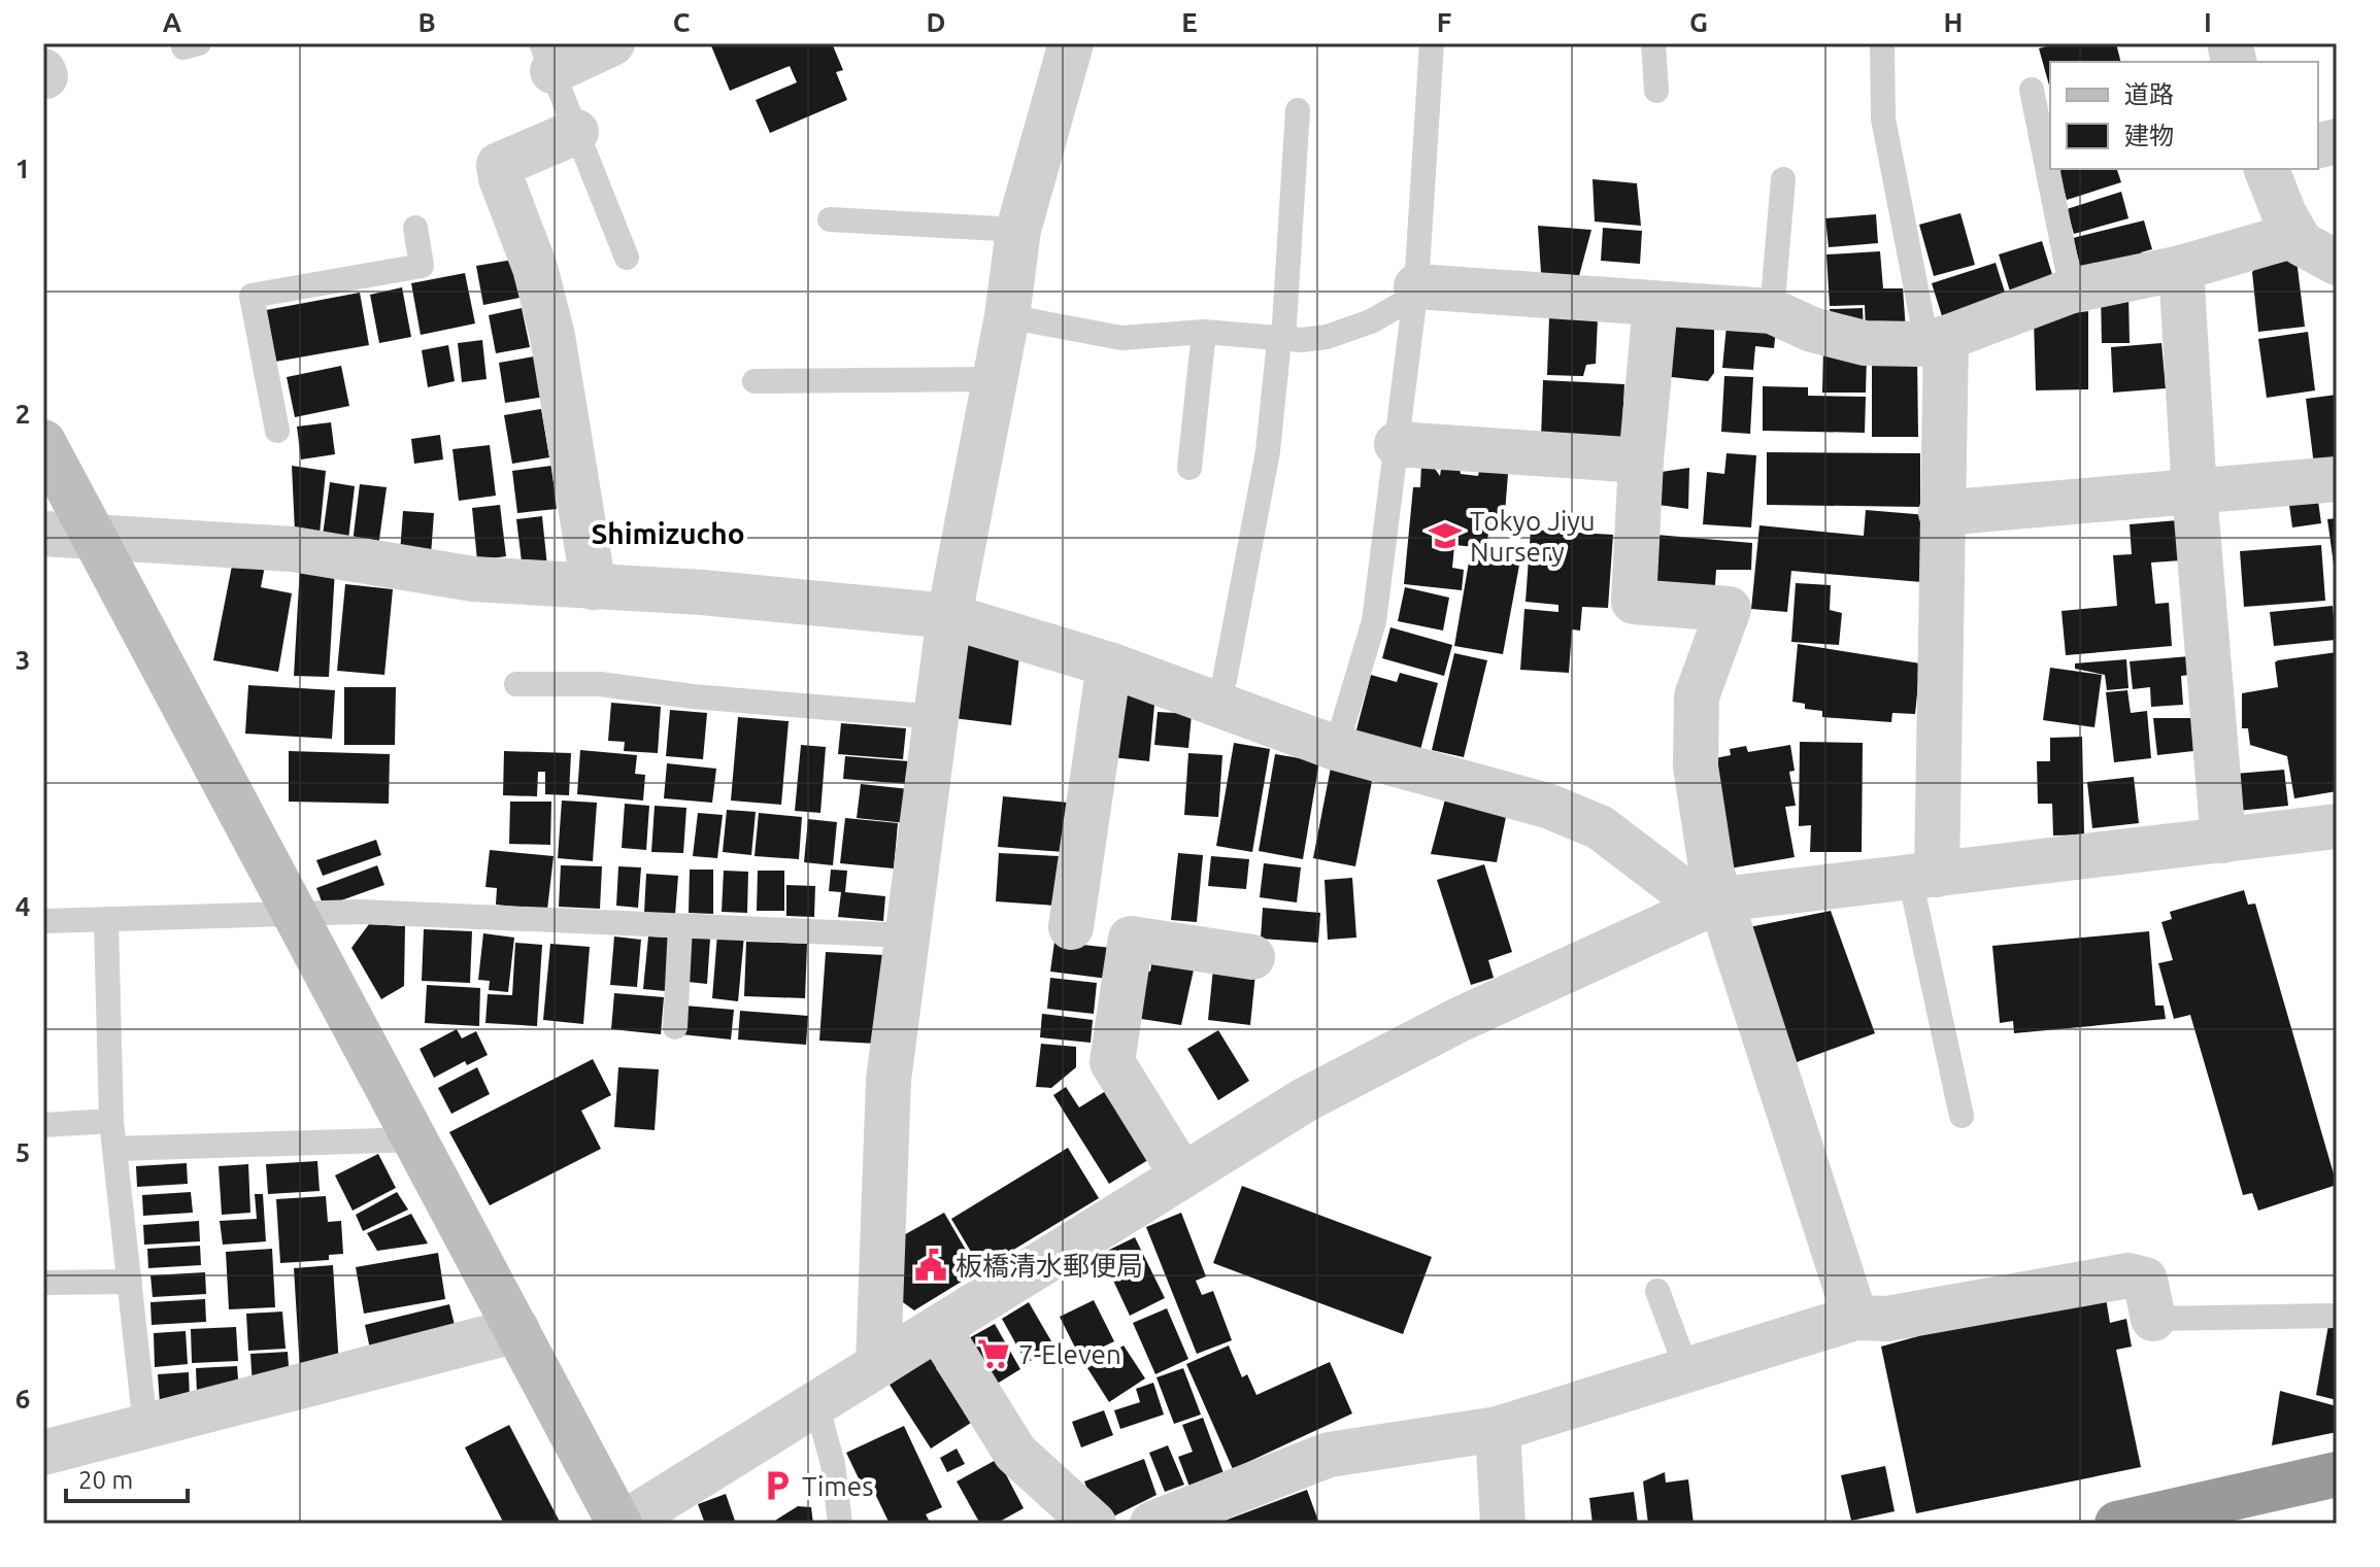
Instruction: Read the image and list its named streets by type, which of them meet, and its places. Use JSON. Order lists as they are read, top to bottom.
{
  "districts": ["Shimizucho"],
  "places": {
    "school or university": ["Tokyo Jiyu Nursery"],
    "public building": ["板橋清水郵便局"],
    "supermarket": ["7-Eleven"],
    "parking": ["Times"]
  },
  "legend": ["道路", "建物"],
  "scale_bar": "20 m",
  "grid": {
    "columns": [
      "A",
      "B",
      "C",
      "D",
      "E",
      "F",
      "G",
      "H",
      "I"
    ],
    "rows": [
      "1",
      "2",
      "3",
      "4",
      "5",
      "6"
    ]
  }
}
